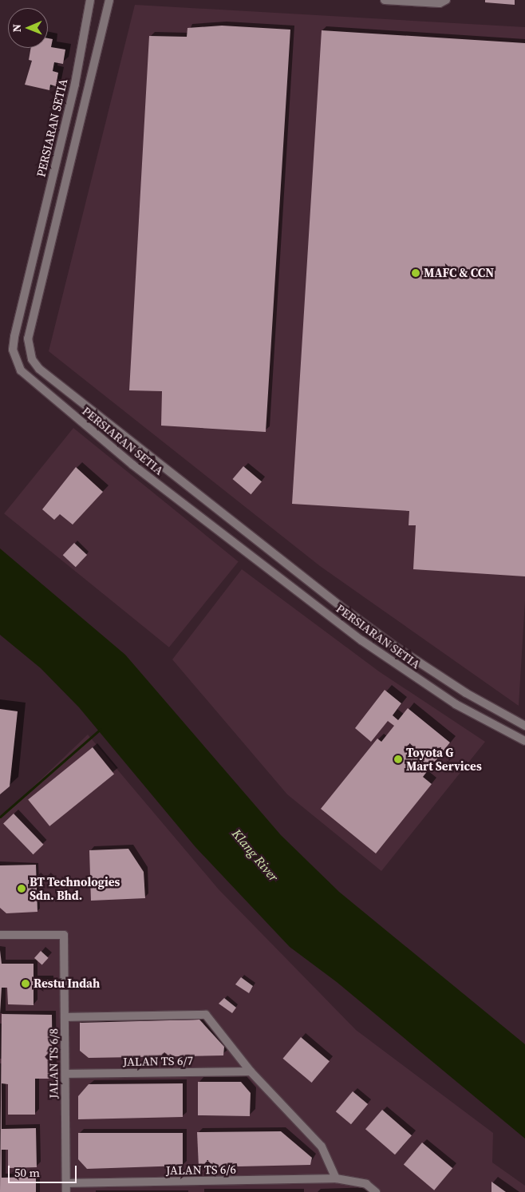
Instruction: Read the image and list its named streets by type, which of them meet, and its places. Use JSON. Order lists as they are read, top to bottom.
{
  "streets": {
    "street": [
      "PERSIARAN SETIA",
      "JALAN TS 6/7",
      "JALAN TS 6/8",
      "JALAN TS 6/6"
    ]
  },
  "crossings": [
    ["JALAN TS 6/7", "JALAN TS 6/8"],
    ["JALAN TS 6/8", "JALAN TS 6/6"]
  ],
  "water": ["Klang River"],
  "places": [
    "MAFC & CCN",
    "Toyota G Mart Services",
    "BT Technologies Sdn. Bhd.",
    "Restu Indah"
  ],
  "scale_bar": "50 m",
  "north": "left"
}
